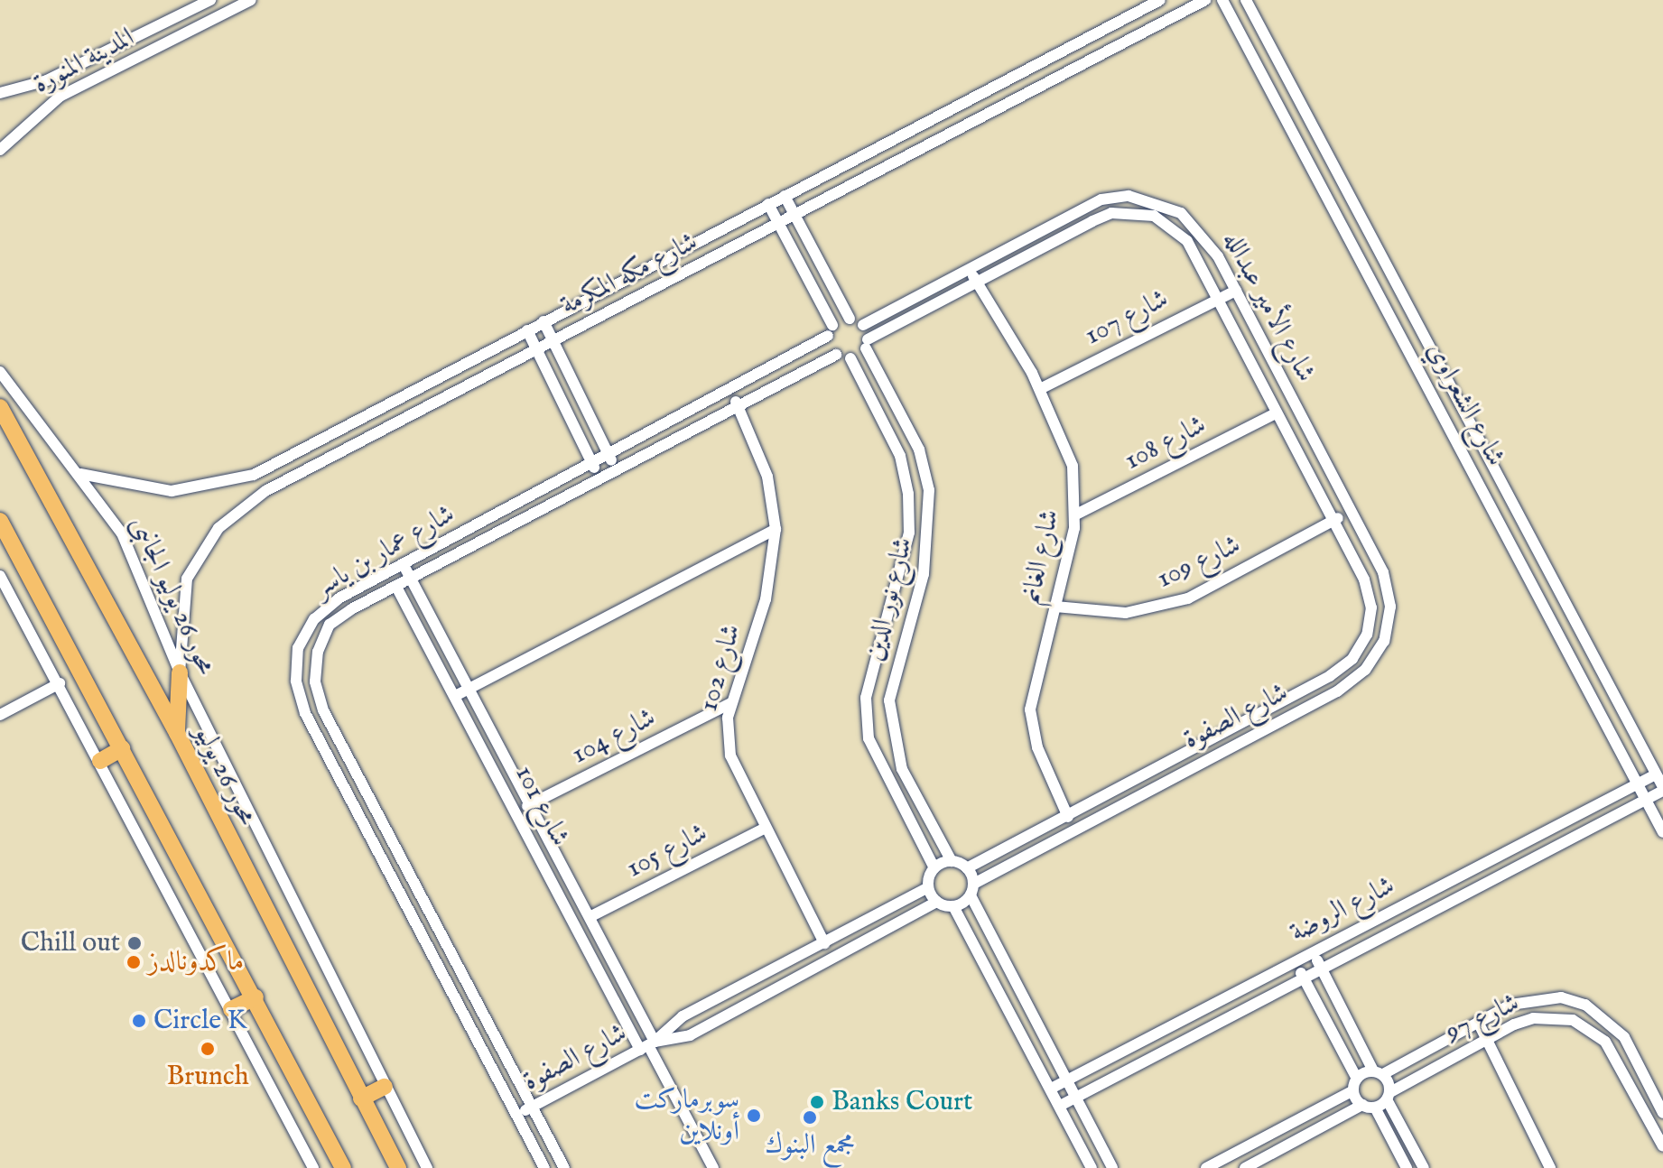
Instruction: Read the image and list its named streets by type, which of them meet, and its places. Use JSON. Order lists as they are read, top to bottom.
{
  "streets": {
    "highway": ["محور 26 يوليو"],
    "street": [
      "المدينة المنورة",
      "شارع مكه المكرمة",
      "شارع الأمير عبدالله",
      "شارع 107",
      "شارع الشعراوي",
      "شارع 108",
      "شارع عمار بن ياسر",
      "شارع الغانم",
      "شارع 109",
      "محور 26 يوليو الجانبى",
      "شارع نور الدين",
      "شارع 102",
      "شارع الصفوة",
      "شارع 104",
      "شارع 101",
      "شارع 105",
      "شارع الروضة",
      "شارع 97"
    ]
  },
  "crossings": [
    ["شارع مكه المكرمة", "محور 26 يوليو الجانبى"],
    ["شارع الأمير عبدالله", "شارع 107"],
    ["شارع الأمير عبدالله", "شارع 108"],
    ["شارع الأمير عبدالله", "شارع عمار بن ياسر"],
    ["شارع الأمير عبدالله", "شارع الغانم"],
    ["شارع الأمير عبدالله", "شارع 109"],
    ["شارع الأمير عبدالله", "شارع نور الدين"],
    ["شارع الأمير عبدالله", "شارع الصفوة"],
    ["شارع 107", "شارع الغانم"],
    ["شارع الشعراوي", "شارع الروضة"],
    ["شارع 108", "شارع الغانم"],
    ["شارع عمار بن ياسر", "شارع نور الدين"],
    ["شارع عمار بن ياسر", "شارع 102"],
    ["شارع عمار بن ياسر", "شارع الصفوة"],
    ["شارع عمار بن ياسر", "شارع 101"],
    ["شارع الغانم", "شارع 109"],
    ["شارع الغانم", "شارع الصفوة"],
    ["شارع 109", "شارع الصفوة"],
    ["شارع نور الدين", "شارع الصفوة"],
    ["شارع 102", "شارع الصفوة"],
    ["شارع 102", "شارع 104"],
    ["شارع 102", "شارع 105"],
    ["شارع الصفوة", "شارع 101"],
    ["شارع 104", "شارع 101"],
    ["شارع 101", "شارع 105"]
  ],
  "places": [
    "Chill out",
    "ماكدونالدز",
    "Circle K",
    "Brunch",
    "Banks Court",
    "سوبرماركت أونلاين",
    "مجمع البنوك"
  ]
}
